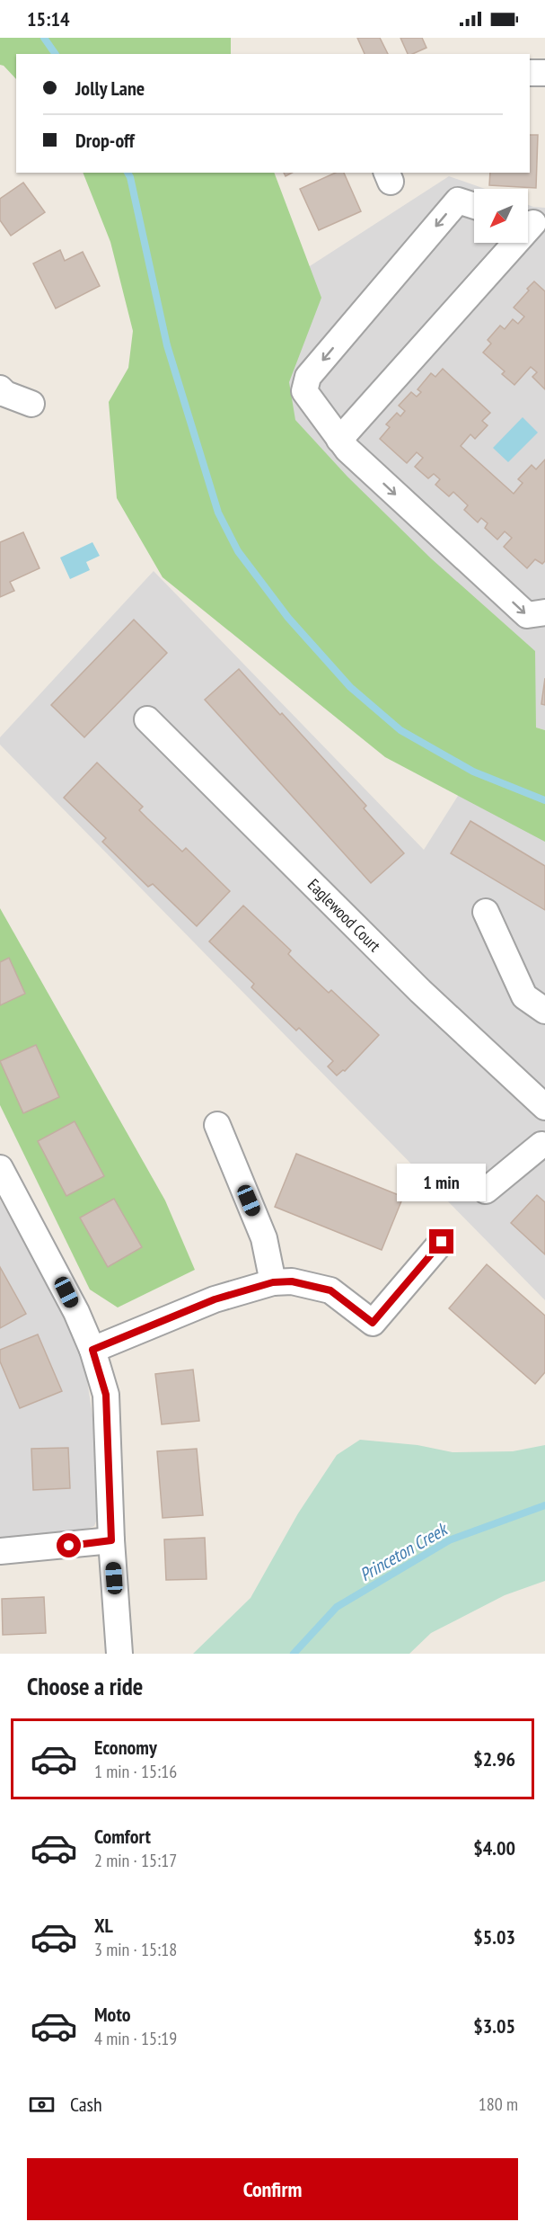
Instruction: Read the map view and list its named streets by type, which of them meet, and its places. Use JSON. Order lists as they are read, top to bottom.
{
  "streets": {
    "street": ["Eaglewood Court"]
  },
  "water": ["Princeton Creek"],
  "north": "bottom left",
  "page": {
    "status": "15:14",
    "banner": ["Jolly Lane", "Drop-off"],
    "bubble": "1 min",
    "heading": "Choose a ride",
    "list": [
      {
        "name": "Economy",
        "note": "1 min · 15:16",
        "value": "$2.96"
      },
      {
        "name": "Comfort",
        "note": "2 min · 15:17",
        "value": "$4.00"
      },
      {
        "name": "XL",
        "note": "3 min · 15:18",
        "value": "$5.03"
      },
      {
        "name": "Moto",
        "note": "4 min · 15:19",
        "value": "$3.05"
      }
    ],
    "pay": ["Cash", "180 m"],
    "buttons": "Confirm"
  }
}
